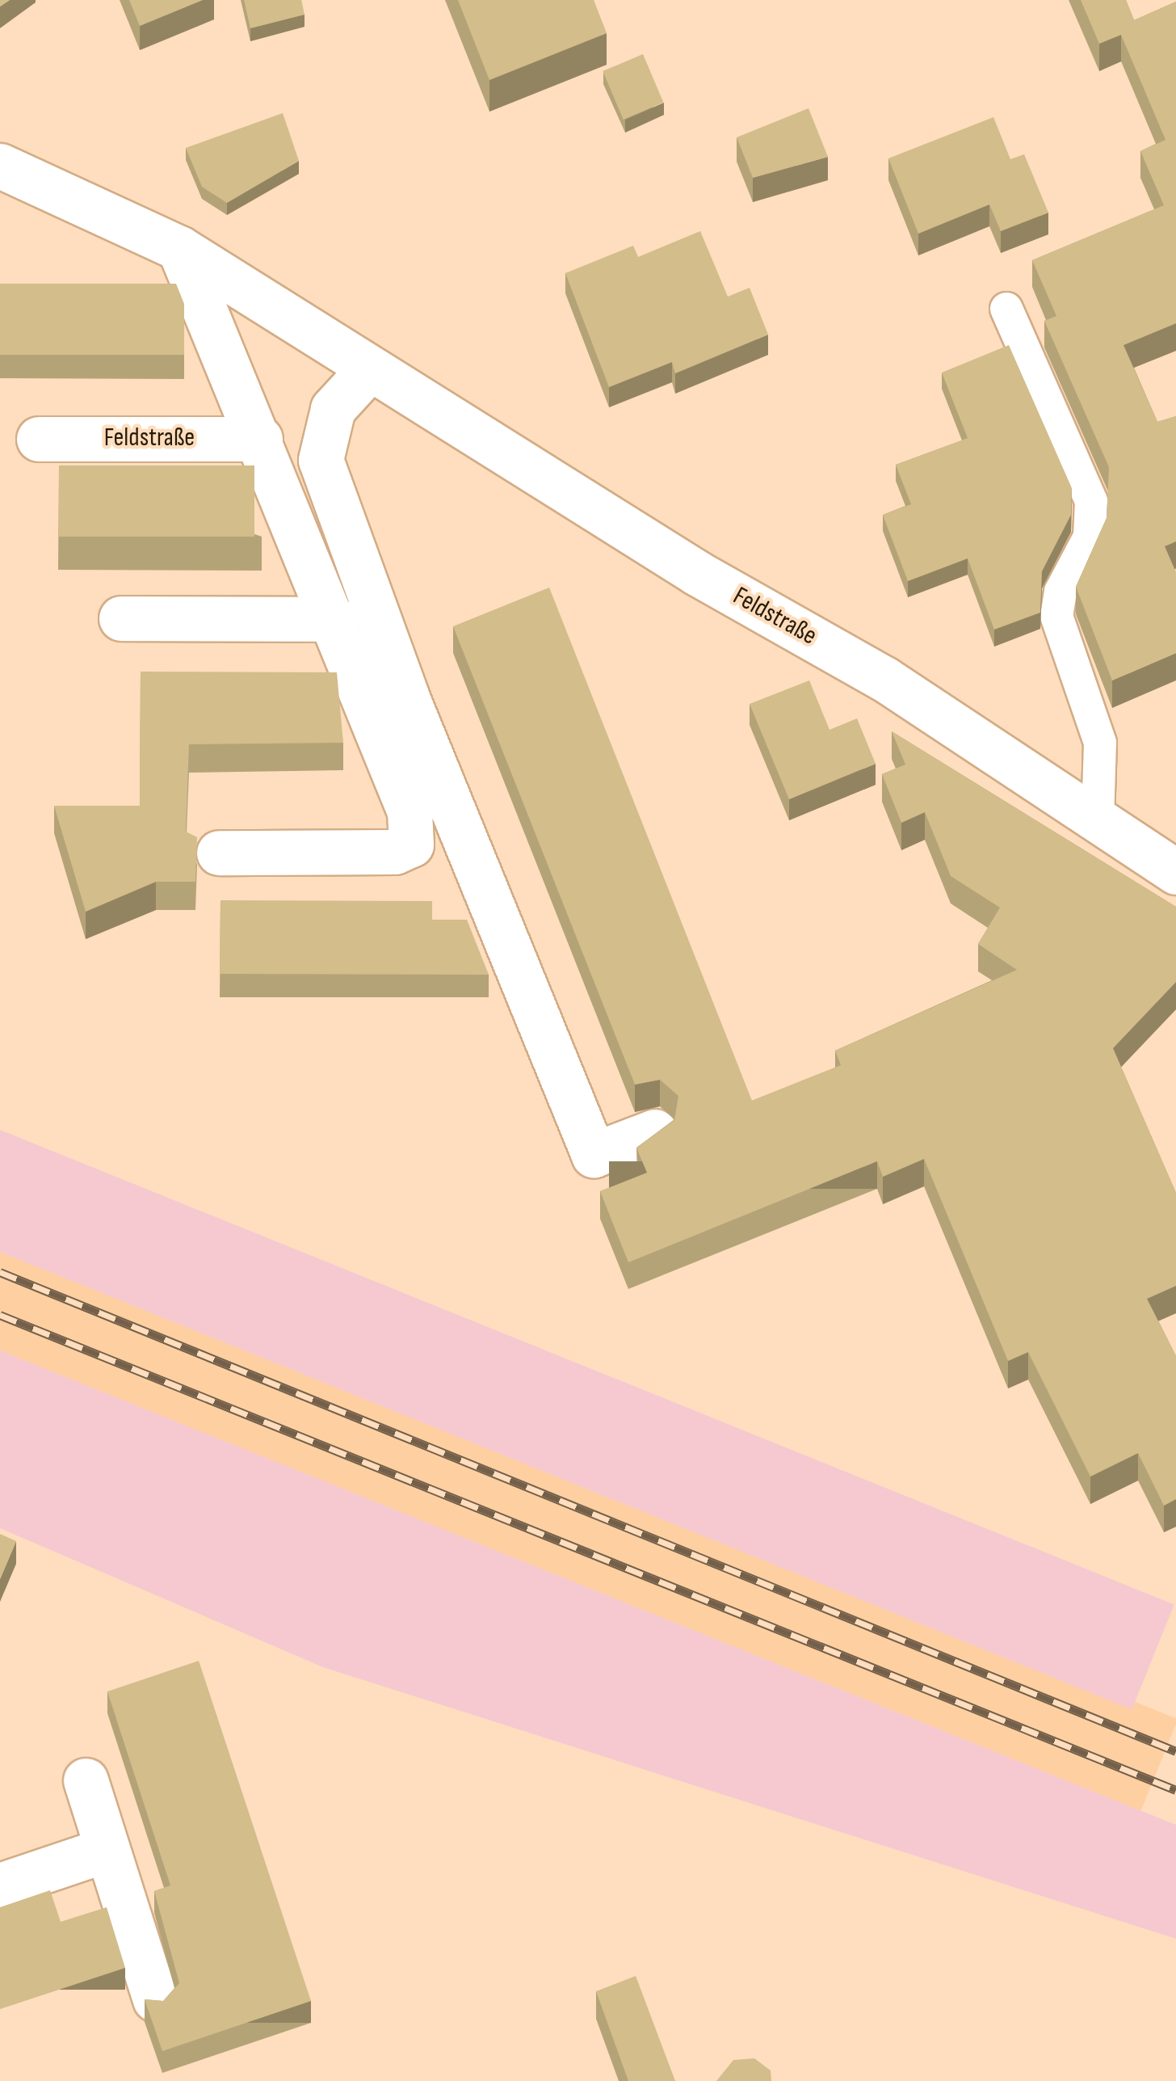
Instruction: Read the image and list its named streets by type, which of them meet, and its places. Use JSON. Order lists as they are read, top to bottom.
{
  "streets": {
    "street": ["Feldstraße"]
  }
}
